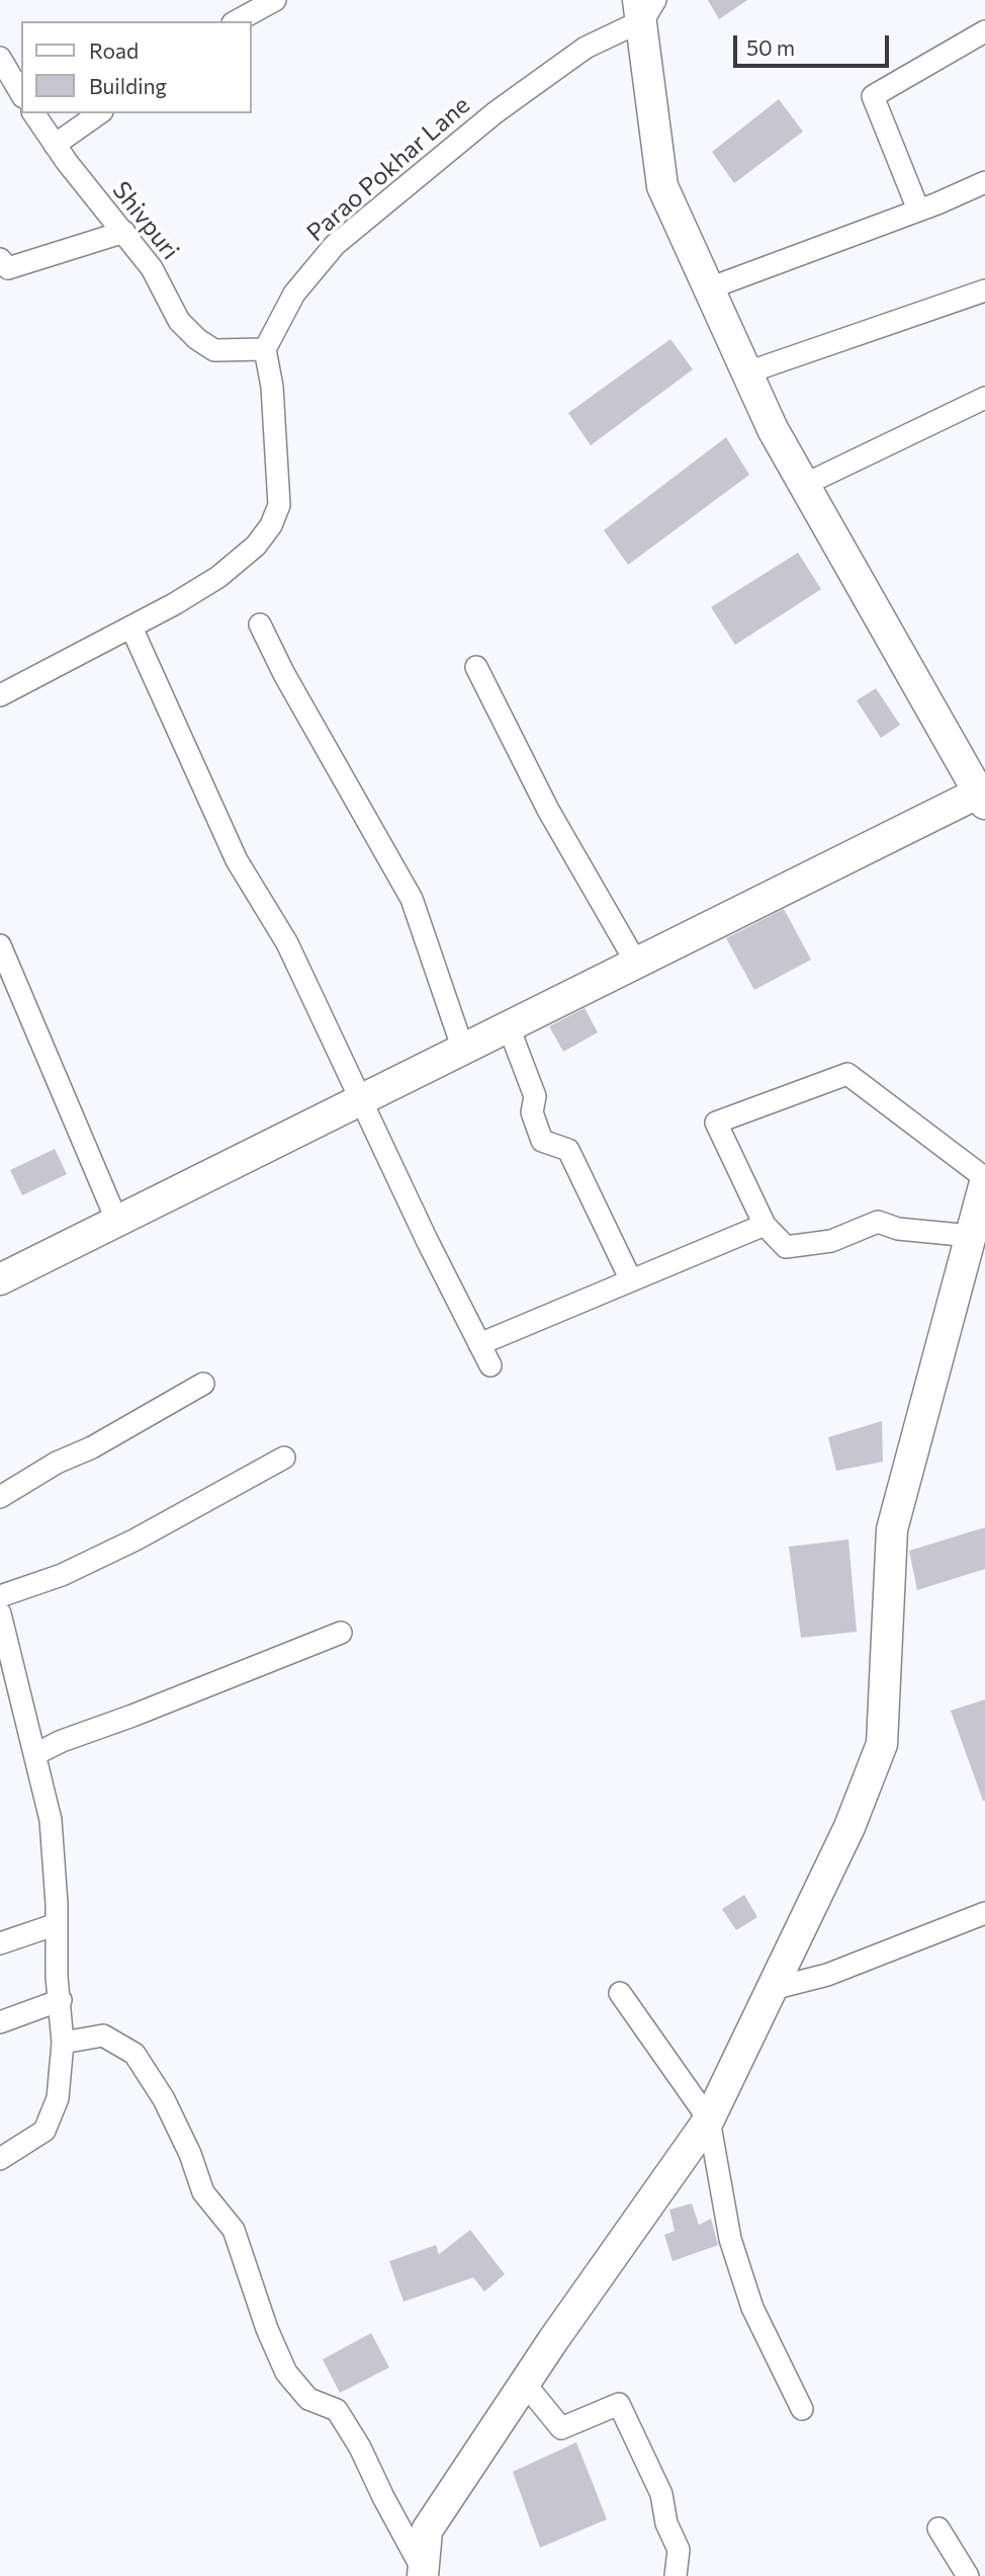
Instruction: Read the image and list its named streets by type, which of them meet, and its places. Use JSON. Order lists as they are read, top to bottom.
{
  "streets": {
    "street": ["Parao Pokhar Lane", "Shivpuri"]
  },
  "crossings": [
    ["Parao Pokhar Lane", "Shivpuri"]
  ],
  "legend": ["Road", "Building"],
  "scale_bar": "50 m"
}
